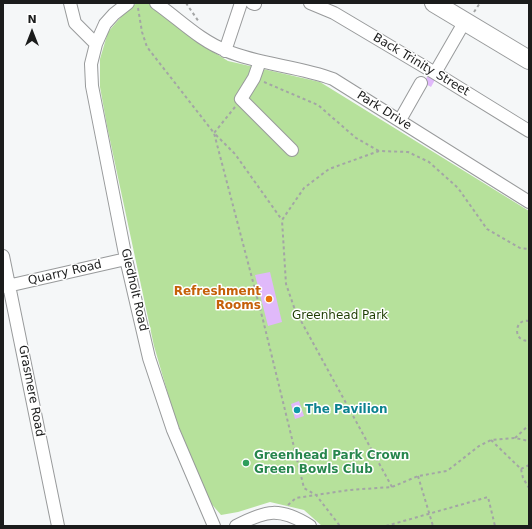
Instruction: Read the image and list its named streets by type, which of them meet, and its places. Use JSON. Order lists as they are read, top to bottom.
{
  "streets": {
    "street": [
      "Back Trinity Street",
      "Park Drive",
      "Quarry Road",
      "Gledholt Road",
      "Grasmere Road"
    ]
  },
  "crossings": [
    ["Quarry Road", "Gledholt Road"],
    ["Quarry Road", "Grasmere Road"]
  ],
  "parks": ["Greenhead Park"],
  "places": ["Refreshment Rooms", "The Pavilion", "Greenhead Park Crown Green Bowls Club"],
  "north": "top"
}
